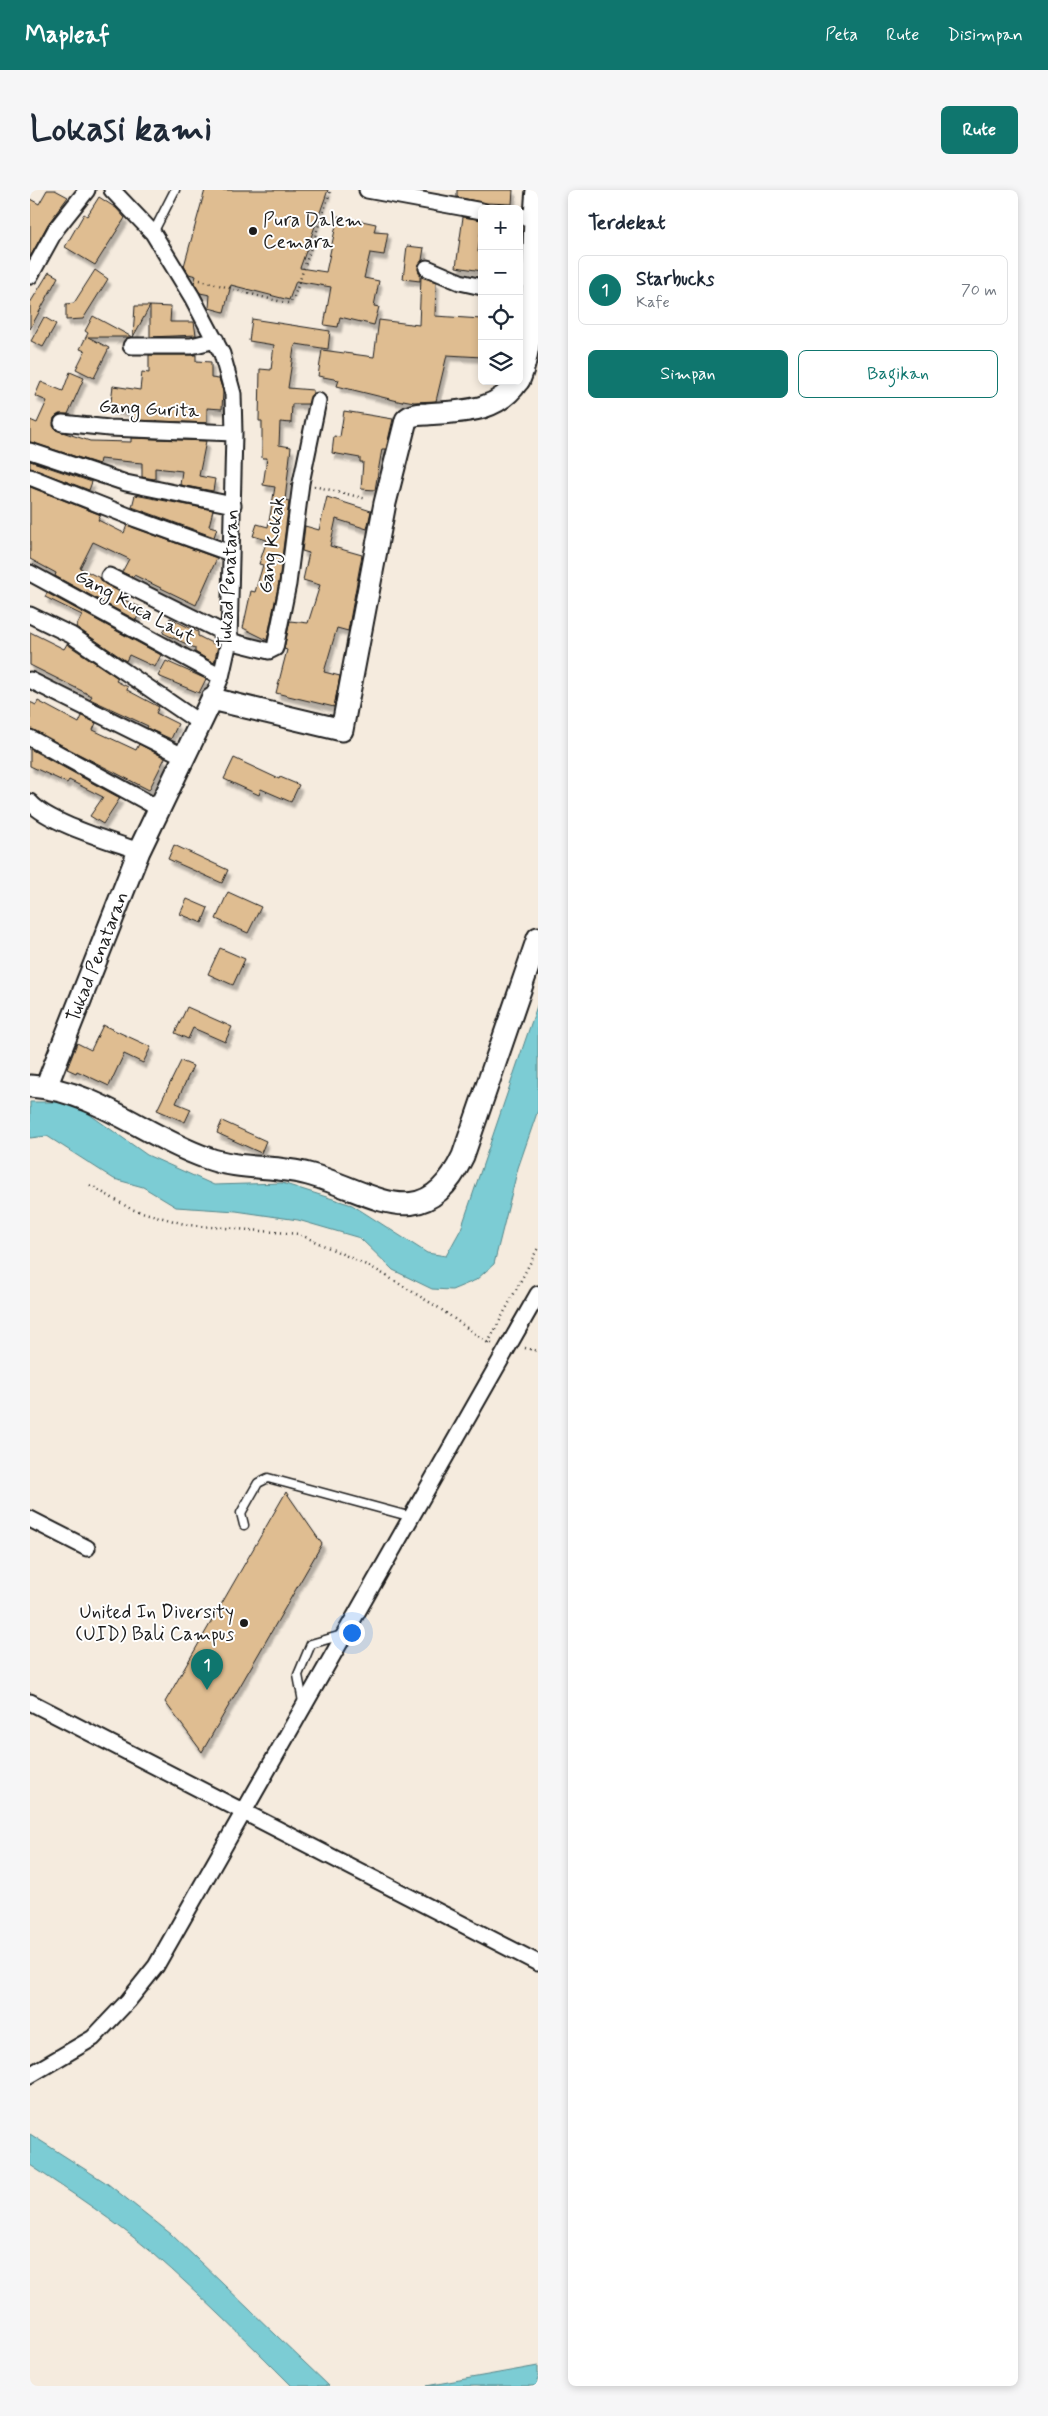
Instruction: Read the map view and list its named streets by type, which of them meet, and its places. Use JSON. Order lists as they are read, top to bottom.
{
  "streets": {
    "street": [
      "Gang Gurita",
      "Gang Kokak",
      "Tukad Penataran",
      "Gang Kuca Laut"
    ]
  },
  "crossings": [
    ["Gang Gurita", "Tukad Penataran"],
    ["Gang Kokak", "Tukad Penataran"],
    ["Tukad Penataran", "Gang Kuca Laut"]
  ],
  "places": ["Pura Dalem Cemara", "United In Diversity (UID) Bali Campus"],
  "page": {
    "header": "Mapleaf",
    "nav": ["Peta", "Rute", "Disimpan"],
    "buttons": [
      "Rute",
      ["Simpan", "Bagikan"]
    ],
    "title": "Lokasi kami",
    "heading": "Terdekat",
    "map_buttons": ["+", "−"],
    "list": [
      {
        "mark": "1",
        "name": "Starbucks",
        "note": "Kafe",
        "value": "70 m"
      }
    ],
    "pins": "1"
  }
}
